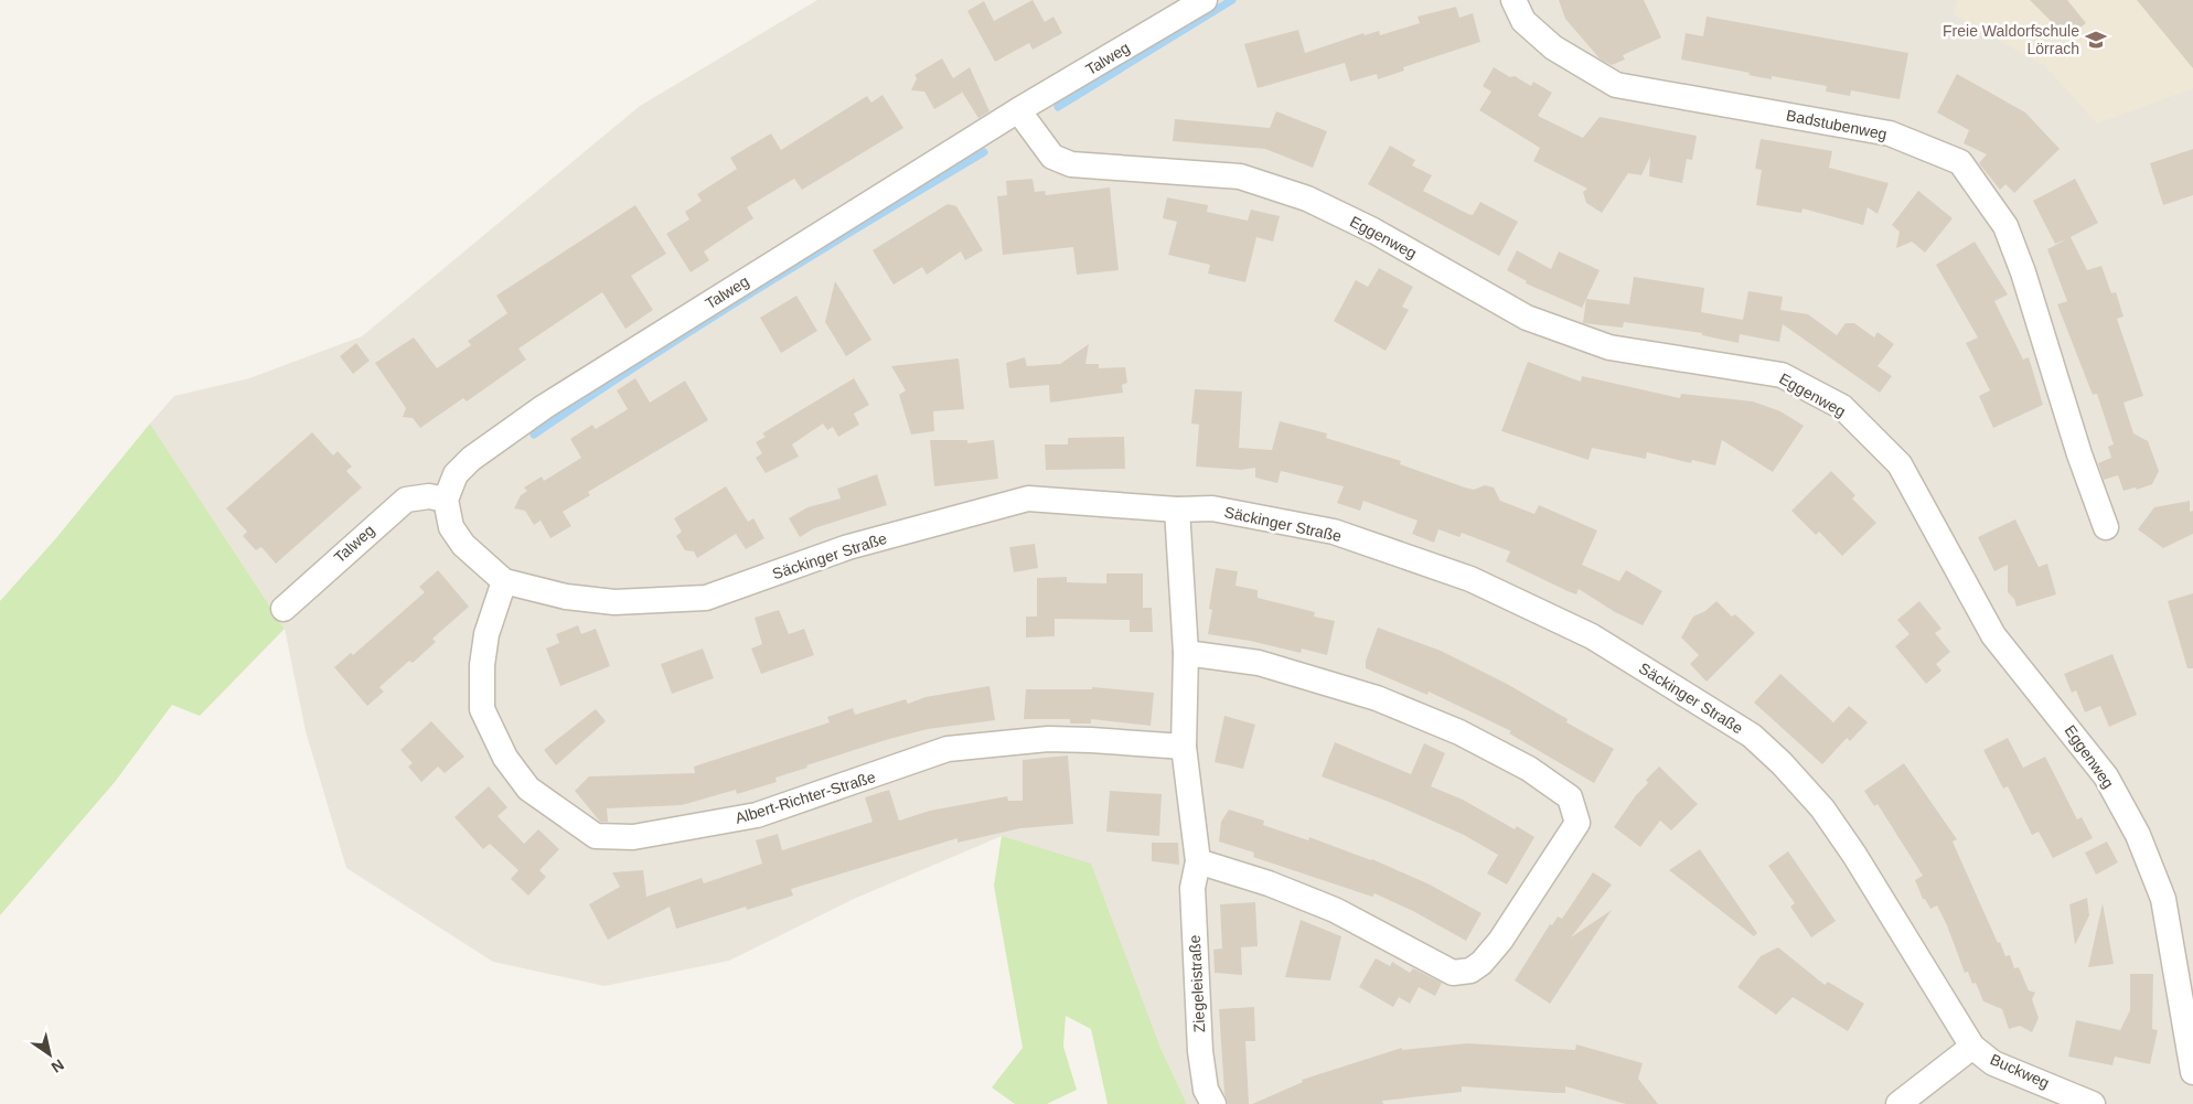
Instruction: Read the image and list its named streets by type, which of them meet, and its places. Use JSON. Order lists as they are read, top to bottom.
{
  "streets": {
    "street": [
      "Talweg",
      "Badstubenweg",
      "Eggenweg",
      "Säckinger Straße",
      "Albert-Richter-Straße",
      "Ziegeleistraße",
      "Buckweg"
    ]
  },
  "crossings": [
    ["Talweg", "Eggenweg"],
    ["Talweg", "Säckinger Straße"],
    ["Säckinger Straße", "Albert-Richter-Straße"],
    ["Säckinger Straße", "Ziegeleistraße"],
    ["Säckinger Straße", "Buckweg"],
    ["Albert-Richter-Straße", "Ziegeleistraße"]
  ],
  "places": {
    "school or university": ["Freie Waldorfschule Lörrach"]
  },
  "north": "bottom right"
}
